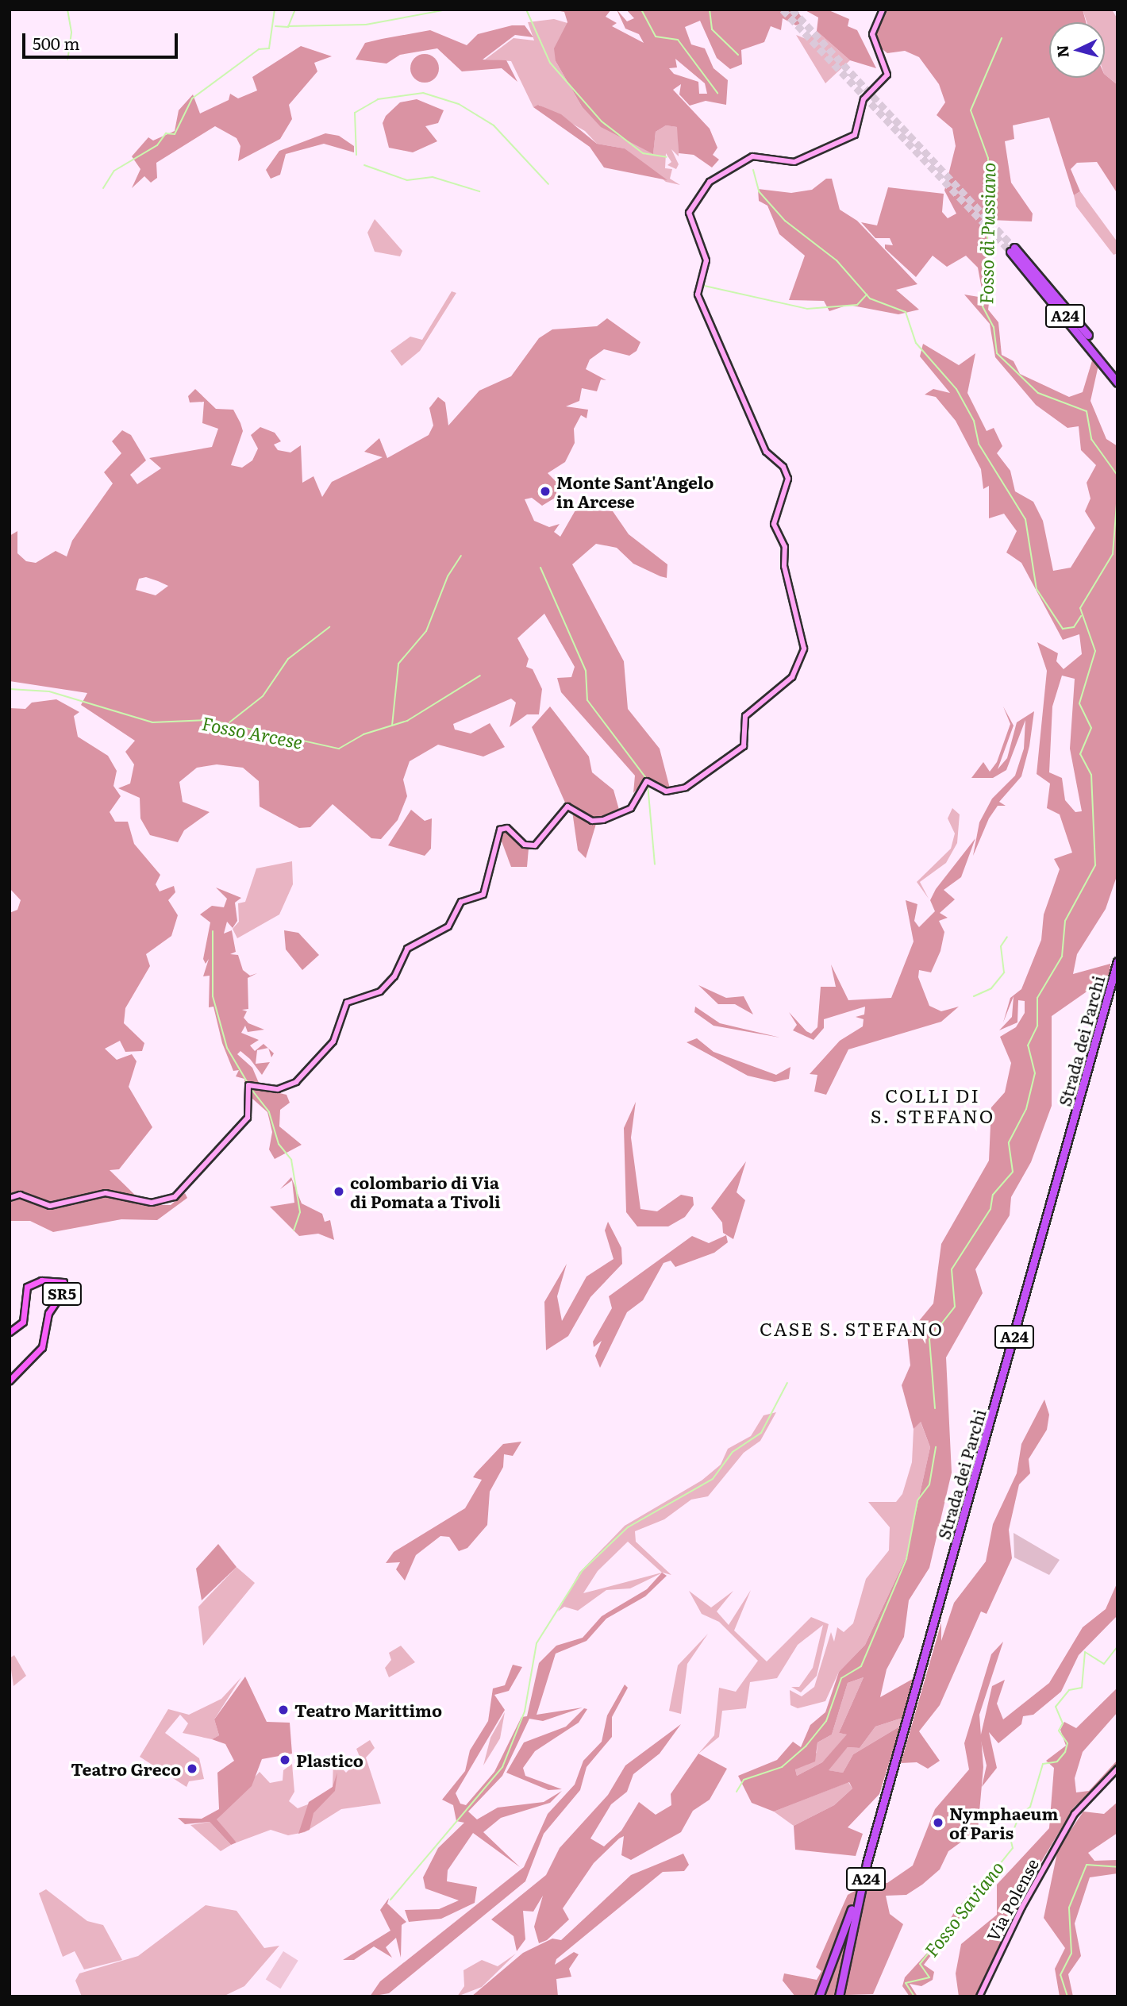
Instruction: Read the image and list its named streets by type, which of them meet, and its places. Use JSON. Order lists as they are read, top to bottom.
{
  "streets": {
    "highway": ["A24", "Strada dei Parchi"],
    "main road": ["SR5"],
    "street": ["Via Polense"]
  },
  "districts": ["COLLI DI S. STEFANO", "CASE S. STEFANO"],
  "water": ["Fosso di Pussiano", "Fosso Arcese", "Fosso Saviano"],
  "places": [
    "Monte Sant'Angelo in Arcese",
    "colombario di Via di Pomata a Tivoli",
    "Teatro Marittimo",
    "Plastico",
    "Teatro Greco",
    "Nymphaeum of Paris"
  ],
  "scale_bar": "500 m",
  "north": "left"
}
